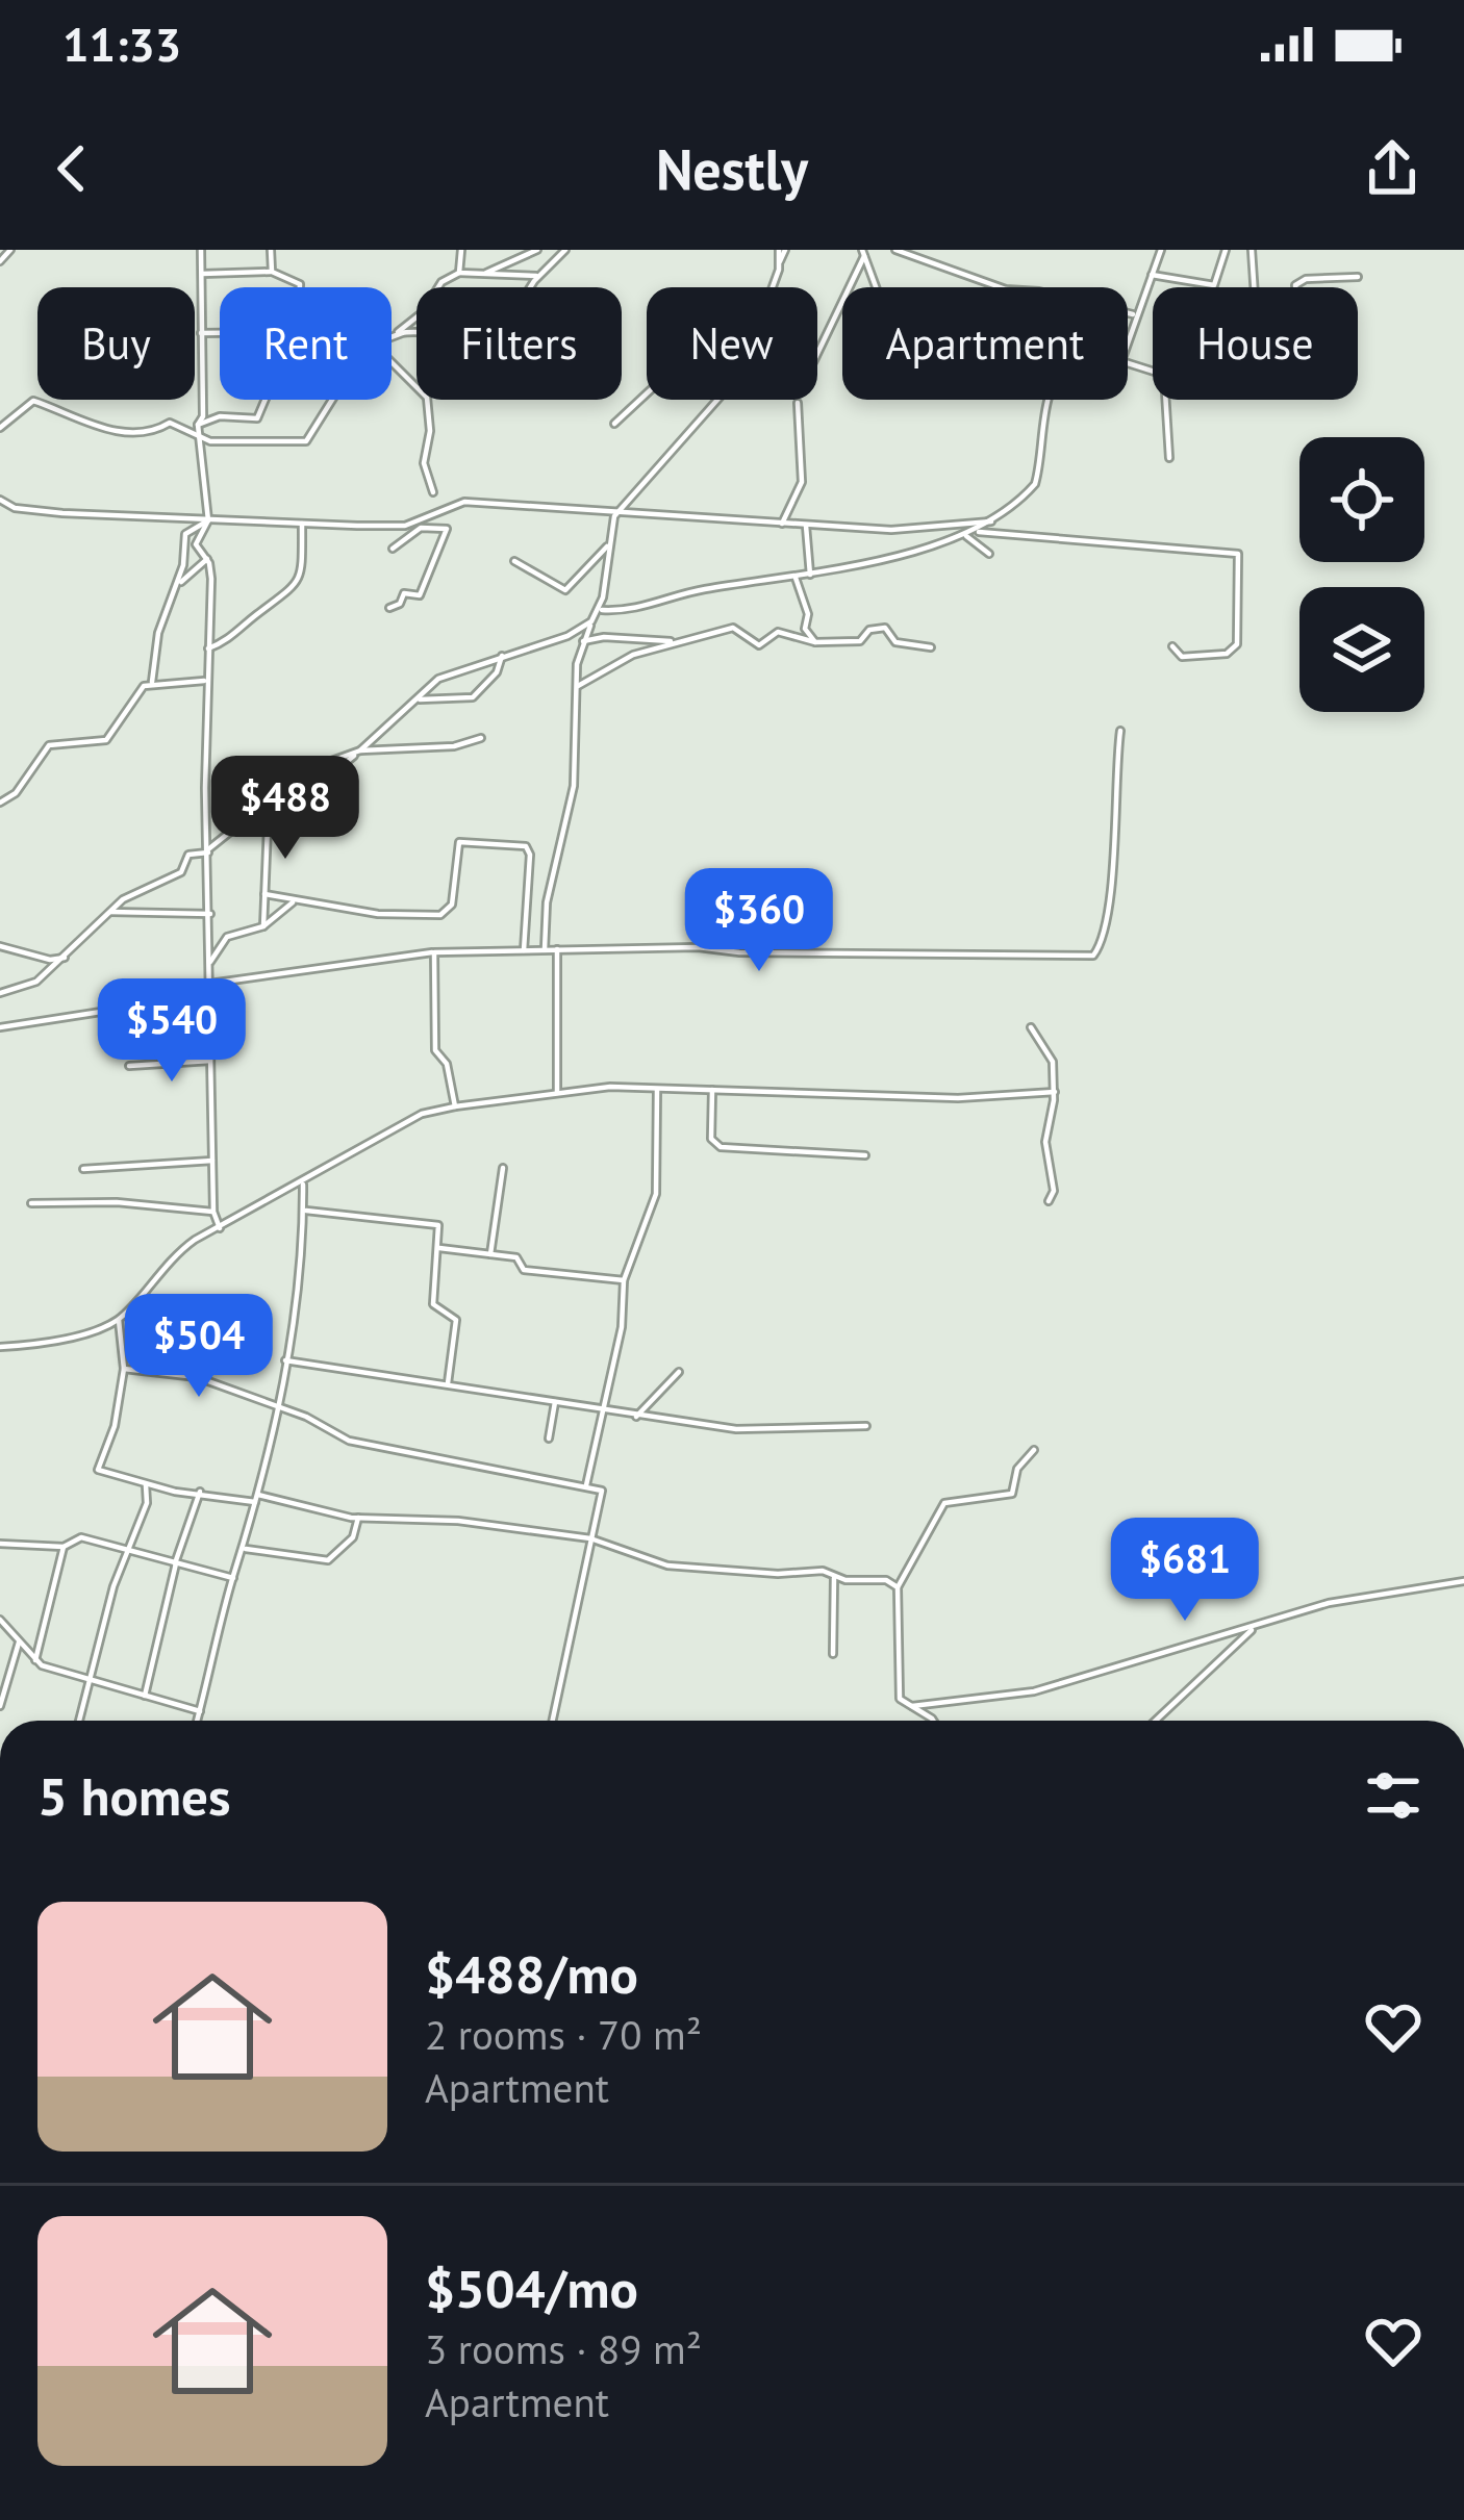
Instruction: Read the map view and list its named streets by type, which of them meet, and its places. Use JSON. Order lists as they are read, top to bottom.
{
  "page": {
    "status": "11:33",
    "header": "Nestly",
    "chip": [
      "Buy",
      "Rent",
      "Filters",
      "New",
      "Apartment",
      "House"
    ],
    "price": [
      "$488",
      "$360",
      "$540",
      "$504",
      "$681"
    ],
    "heading": "5 homes",
    "list": [
      {
        "name": "$488/mo",
        "note": "2 rooms · 70 m² · Apartment"
      },
      {
        "name": "$504/mo",
        "note": "3 rooms · 89 m² · Apartment"
      }
    ]
  }
}
